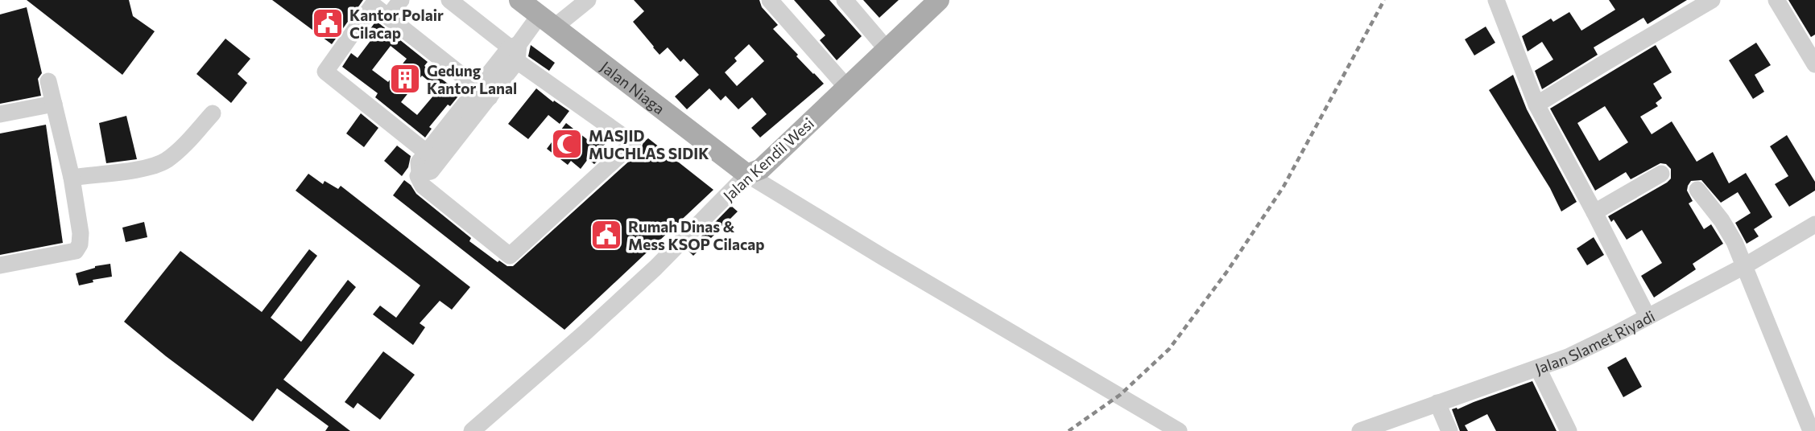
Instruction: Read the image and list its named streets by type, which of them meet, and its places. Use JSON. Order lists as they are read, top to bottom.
{
  "streets": {
    "main road": ["Jalan Niaga", "Jalan Kendil Wesi"],
    "street": ["Jalan Slamet Riyadi"]
  },
  "crossings": [
    ["Jalan Niaga", "Jalan Kendil Wesi"]
  ],
  "places": {
    "public building": ["Kantor Polair Cilacap", "Rumah Dinas & Mess KSOP Cilacap"],
    "building": ["Gedung Kantor Lanal"],
    "mosque": ["MASJID MUCHLAS SIDIK"]
  }
}
